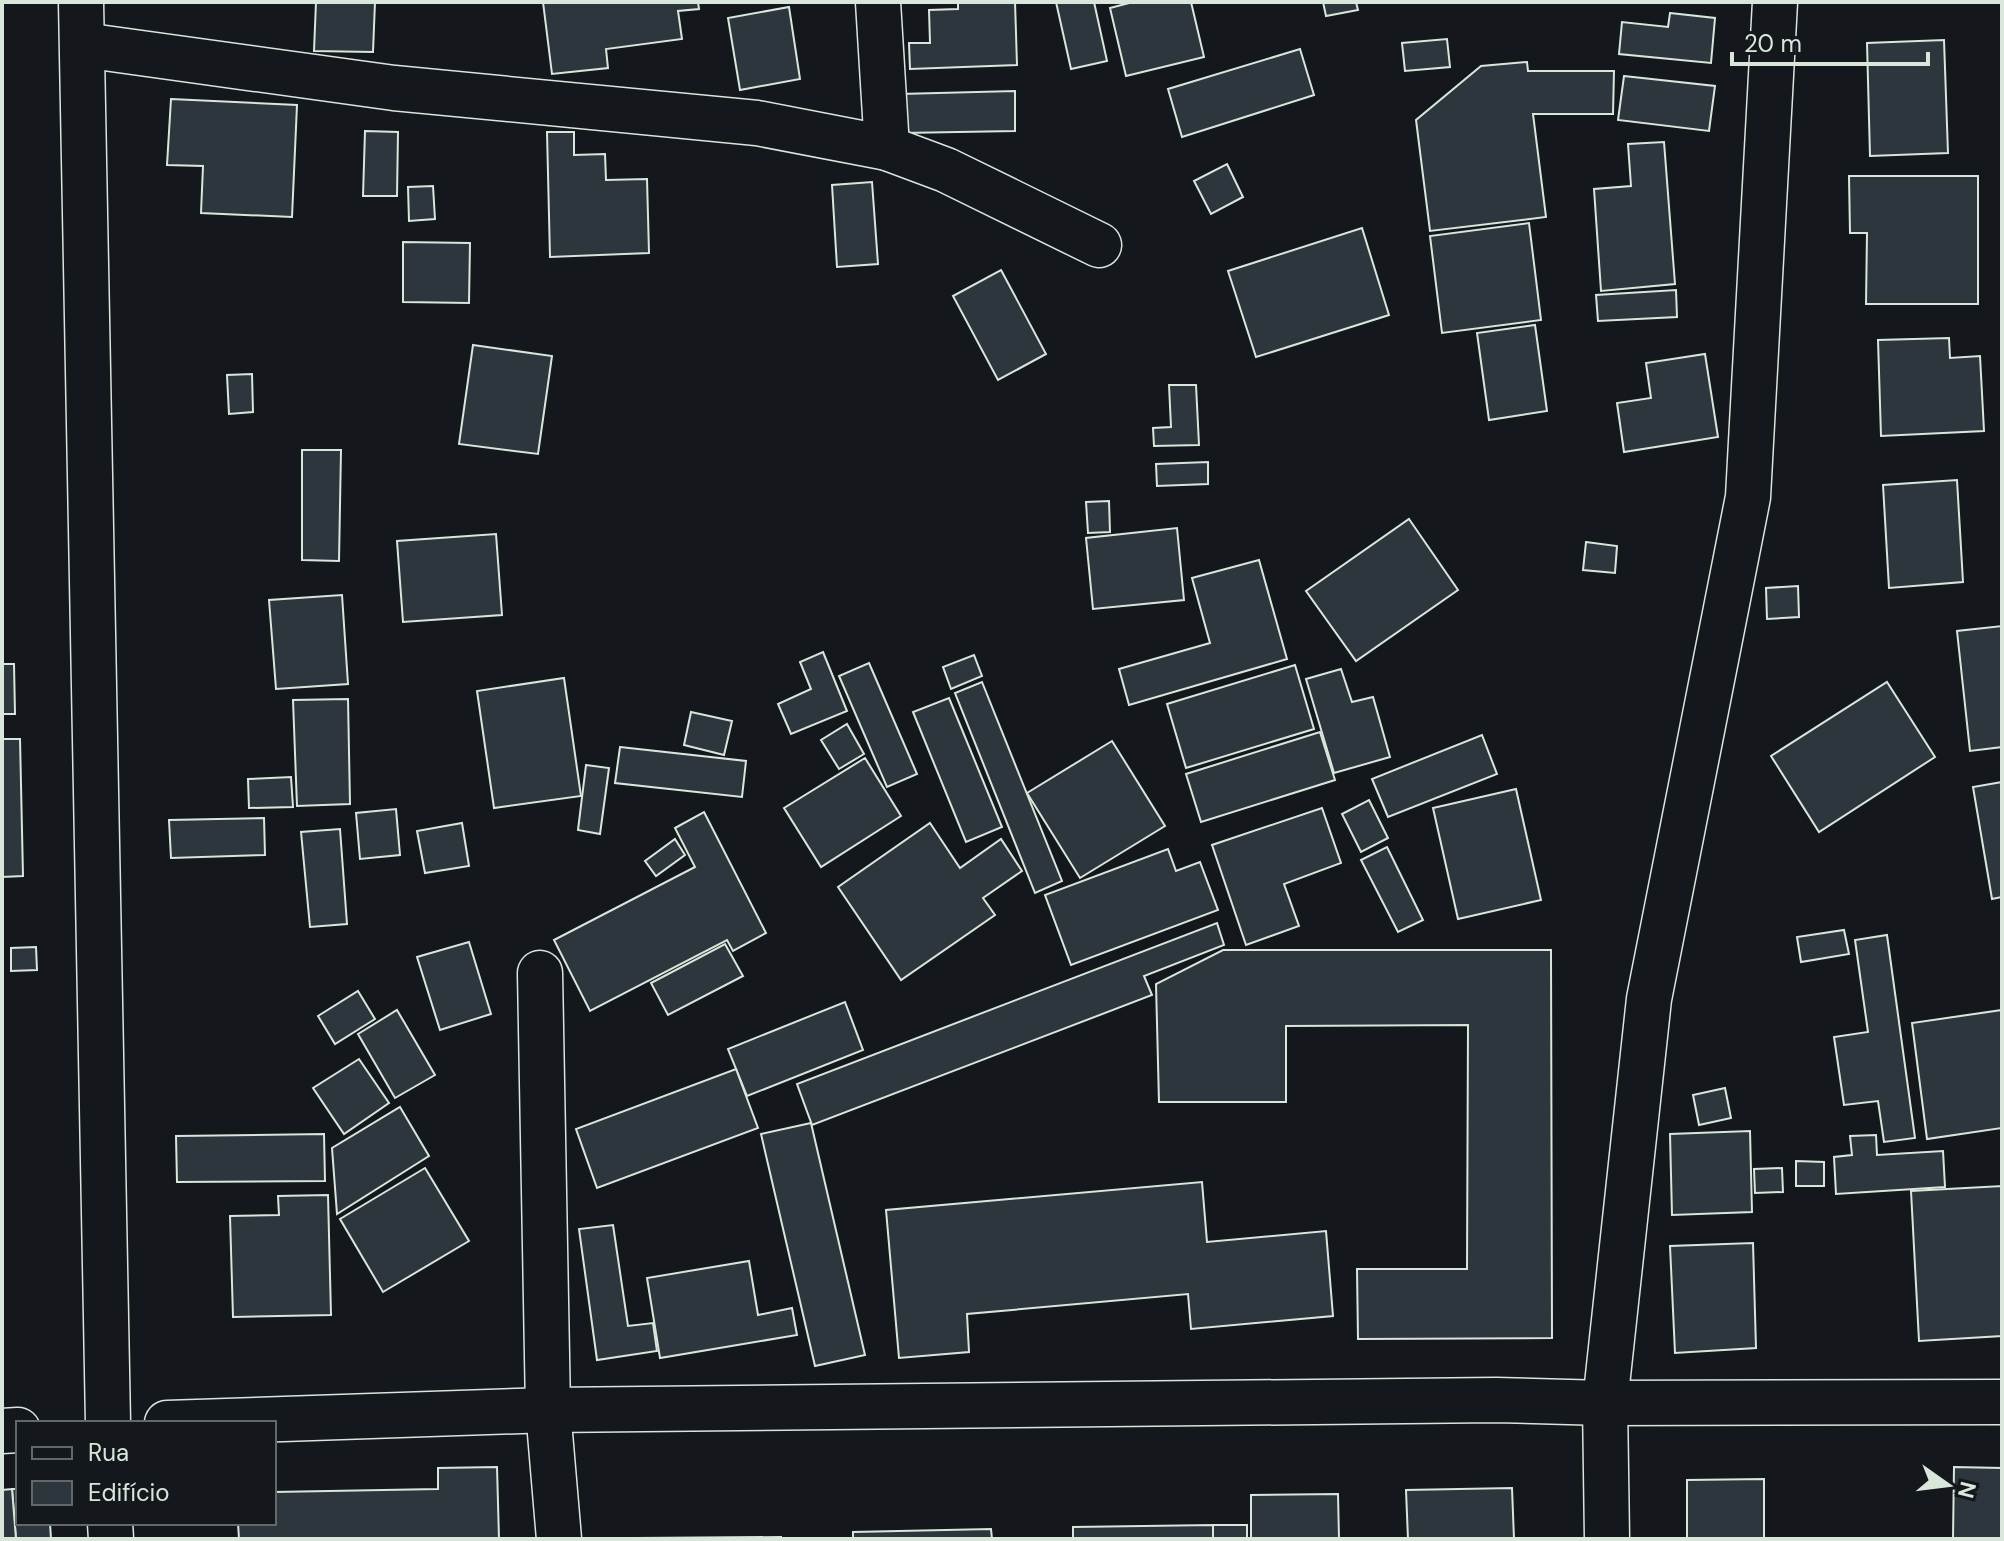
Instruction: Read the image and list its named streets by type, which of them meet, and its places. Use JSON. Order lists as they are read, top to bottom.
{
  "legend": ["Rua", "Edifício"],
  "scale_bar": "20 m",
  "north": "right"
}
